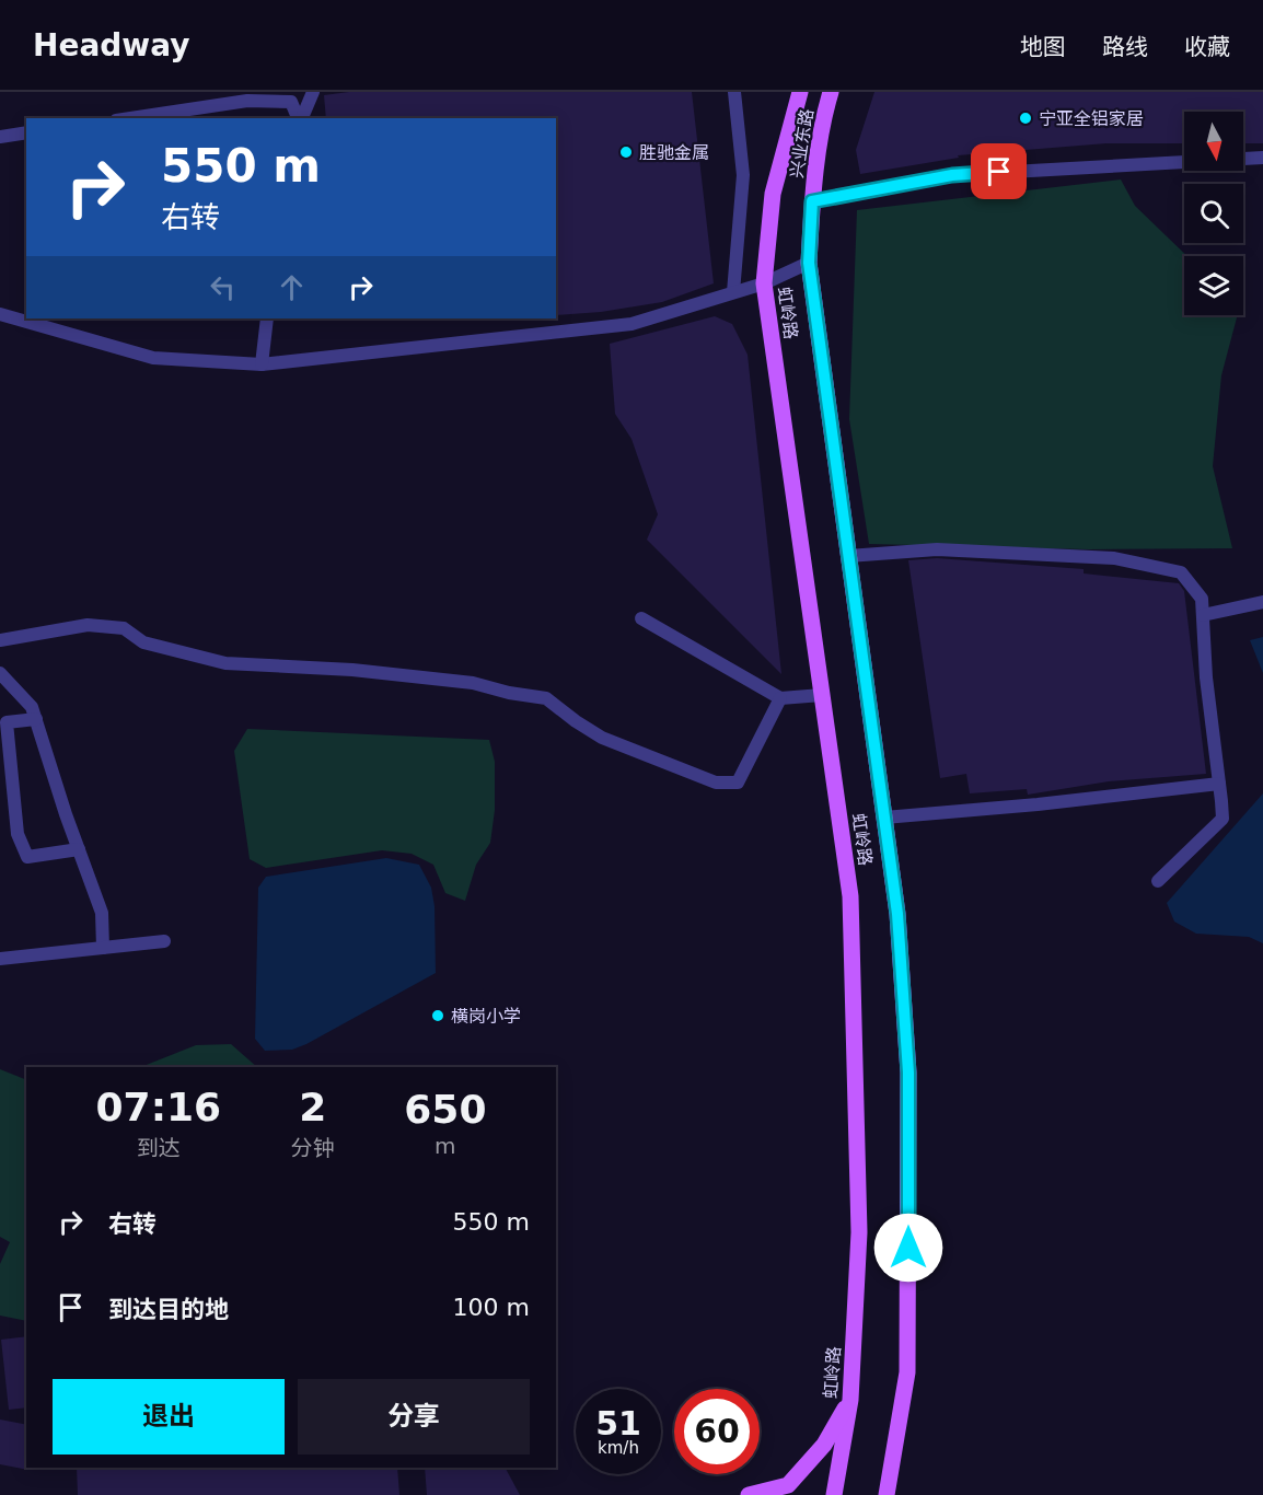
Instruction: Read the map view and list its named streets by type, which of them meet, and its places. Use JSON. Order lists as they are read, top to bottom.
{
  "streets": {
    "main road": ["兴业东路", "虹岭路"]
  },
  "crossings": [
    ["兴业东路", "虹岭路"]
  ],
  "places": ["宁亚全铝家居", "胜驰金属", "横岗小学"],
  "north": "bottom",
  "page": {
    "header": "Headway",
    "nav": ["地图", "路线", "收藏"],
    "turn": ["550 m", "右转"],
    "eta": [
      "07:16",
      "到达",
      "2",
      "分钟",
      "650",
      "m"
    ],
    "list": [
      {
        "name": "右转",
        "value": "550 m"
      },
      {
        "name": "到达目的地",
        "value": "100 m"
      }
    ],
    "buttons": ["退出", "分享"],
    "speed": "51 km/h",
    "limit": "60"
  }
}
